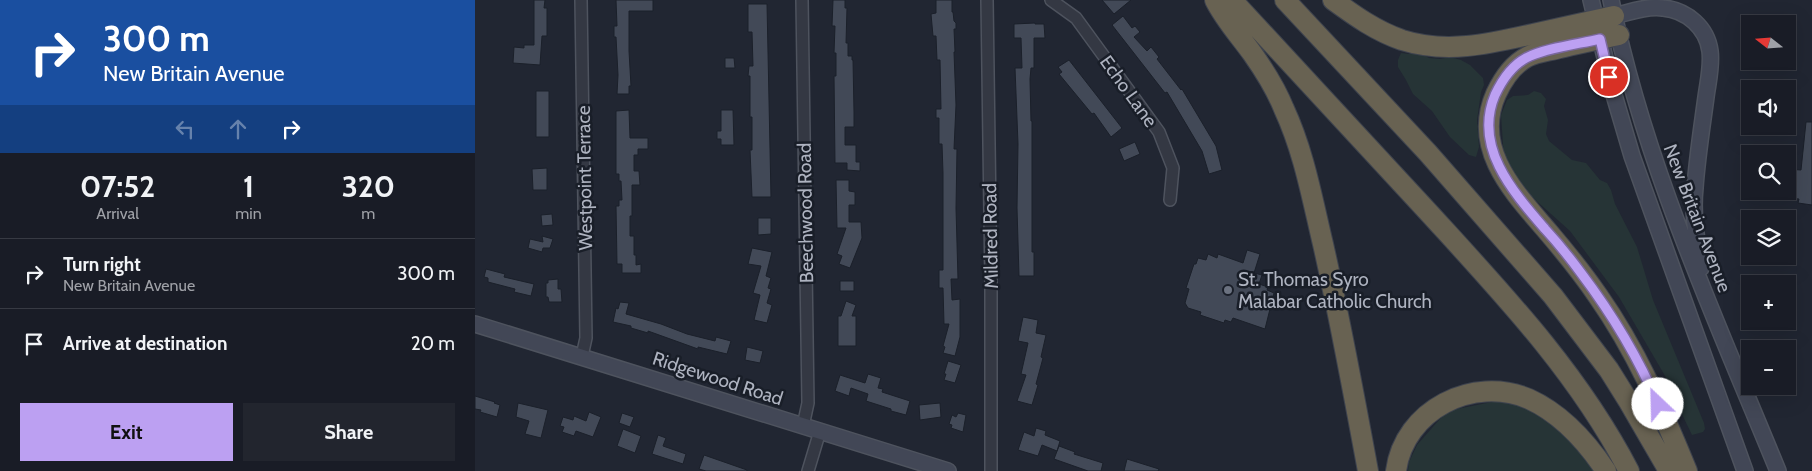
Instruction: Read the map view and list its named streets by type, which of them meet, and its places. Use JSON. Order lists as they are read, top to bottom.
{
  "streets": {
    "main road": ["New Britain Avenue", "Ridgewood Road"],
    "street": [
      "Echo Lane",
      "Westpoint Terrace",
      "Beechwood Road",
      "Mildred Road"
    ]
  },
  "crossings": [
    ["Westpoint Terrace", "Ridgewood Road"],
    ["Beechwood Road", "Ridgewood Road"]
  ],
  "places": ["St. Thomas Syro Malabar Catholic Church"],
  "north": "left",
  "page": {
    "turn": ["300 m", "New Britain Avenue"],
    "map_buttons": ["+", "−"],
    "eta": [
      "07:52",
      "Arrival",
      "1",
      "min",
      "320",
      "m"
    ],
    "list": [
      {
        "name": "Turn right",
        "note": "New Britain Avenue",
        "value": "300 m"
      },
      {
        "name": "Arrive at destination",
        "value": "20 m"
      }
    ],
    "buttons": ["Exit", "Share"]
  }
}
